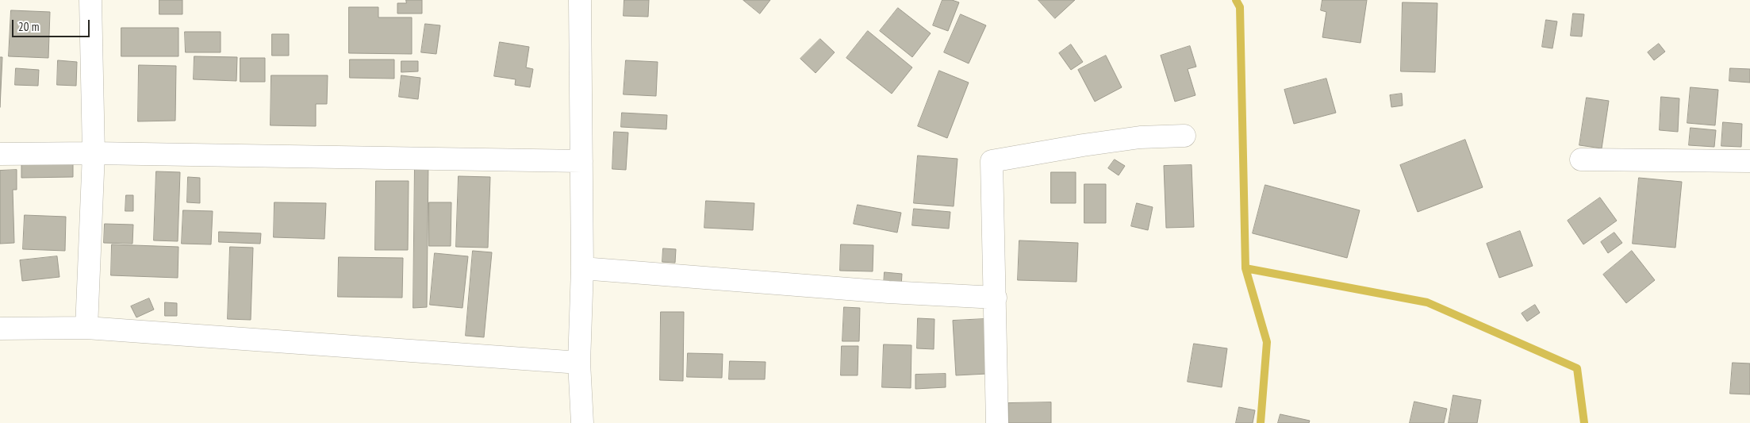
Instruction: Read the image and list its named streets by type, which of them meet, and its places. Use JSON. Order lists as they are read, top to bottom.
{
  "scale_bar": "20 m"
}
